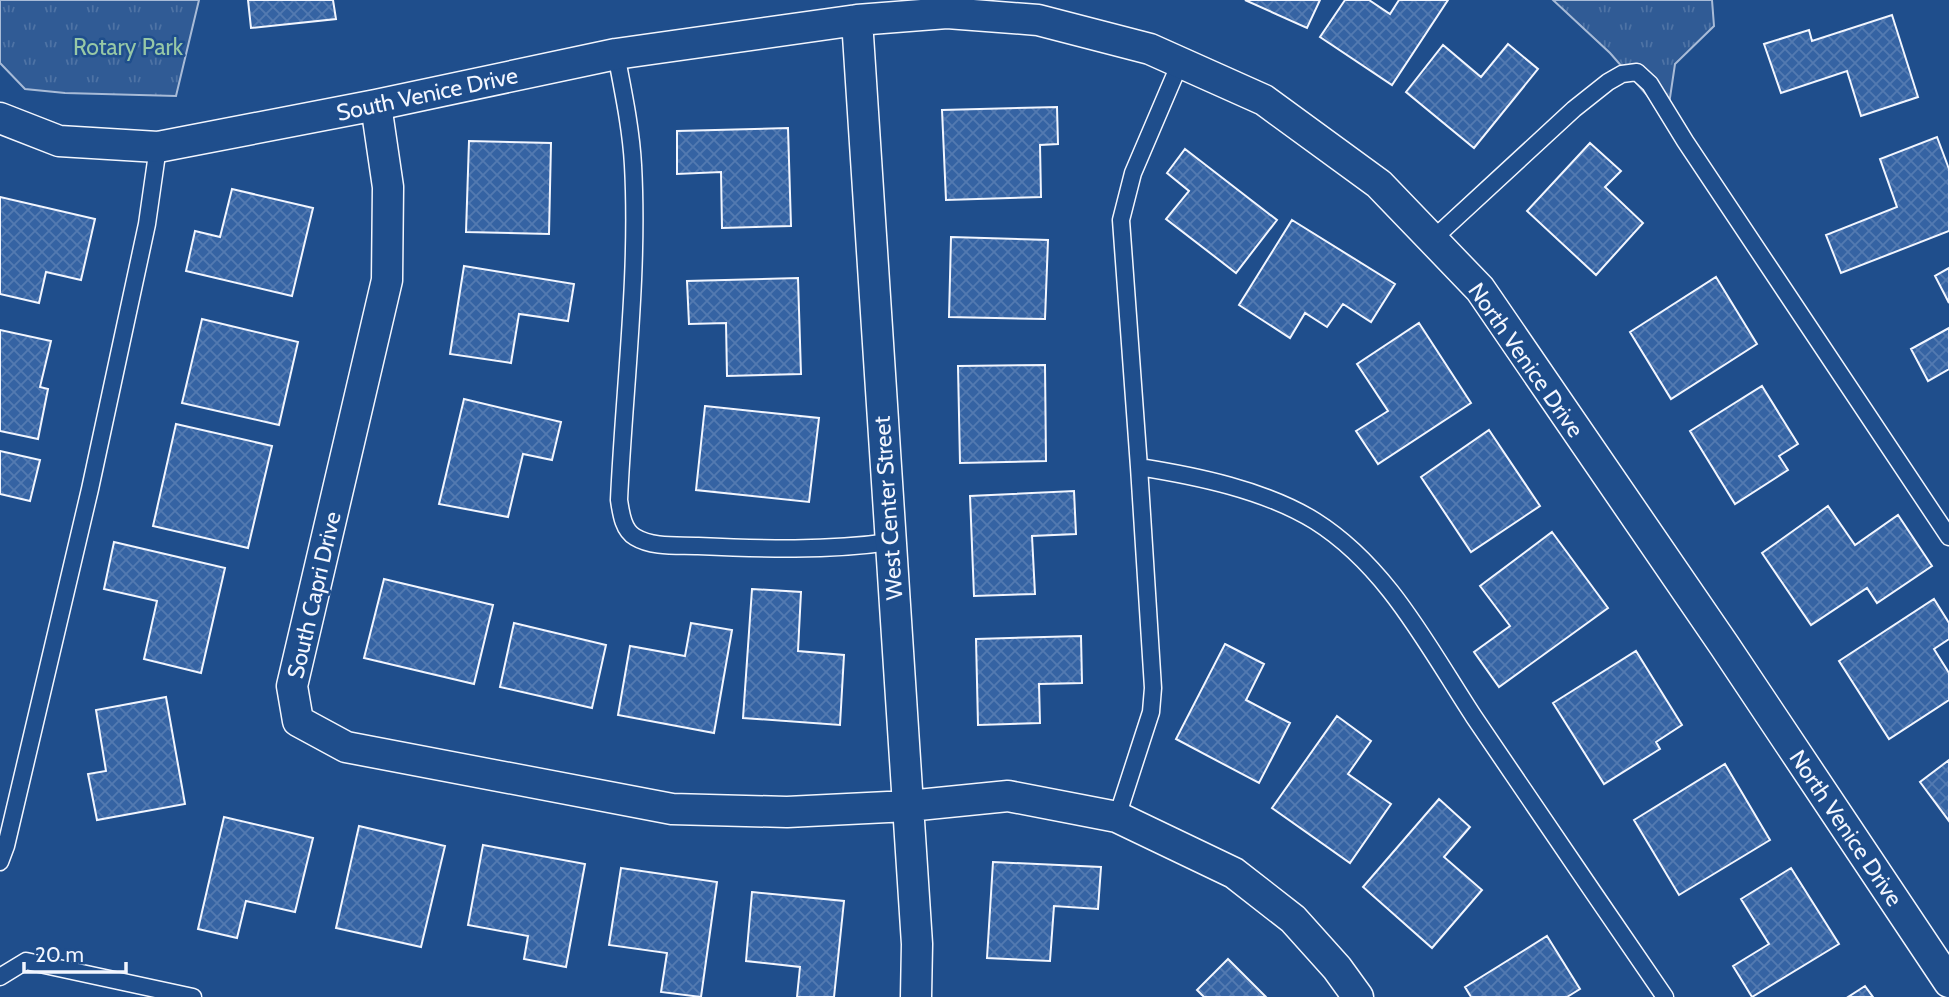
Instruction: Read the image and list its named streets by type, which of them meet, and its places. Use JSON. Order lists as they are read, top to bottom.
{
  "streets": {
    "street": [
      "South Venice Drive",
      "North Venice Drive",
      "West Center Street",
      "South Capri Drive"
    ]
  },
  "crossings": [
    ["South Venice Drive", "North Venice Drive"],
    ["South Venice Drive", "West Center Street"],
    ["South Venice Drive", "South Capri Drive"],
    ["North Venice Drive", "West Center Street"],
    ["West Center Street", "South Capri Drive"]
  ],
  "parks": ["Rotary Park"],
  "scale_bar": "20 m"
}
